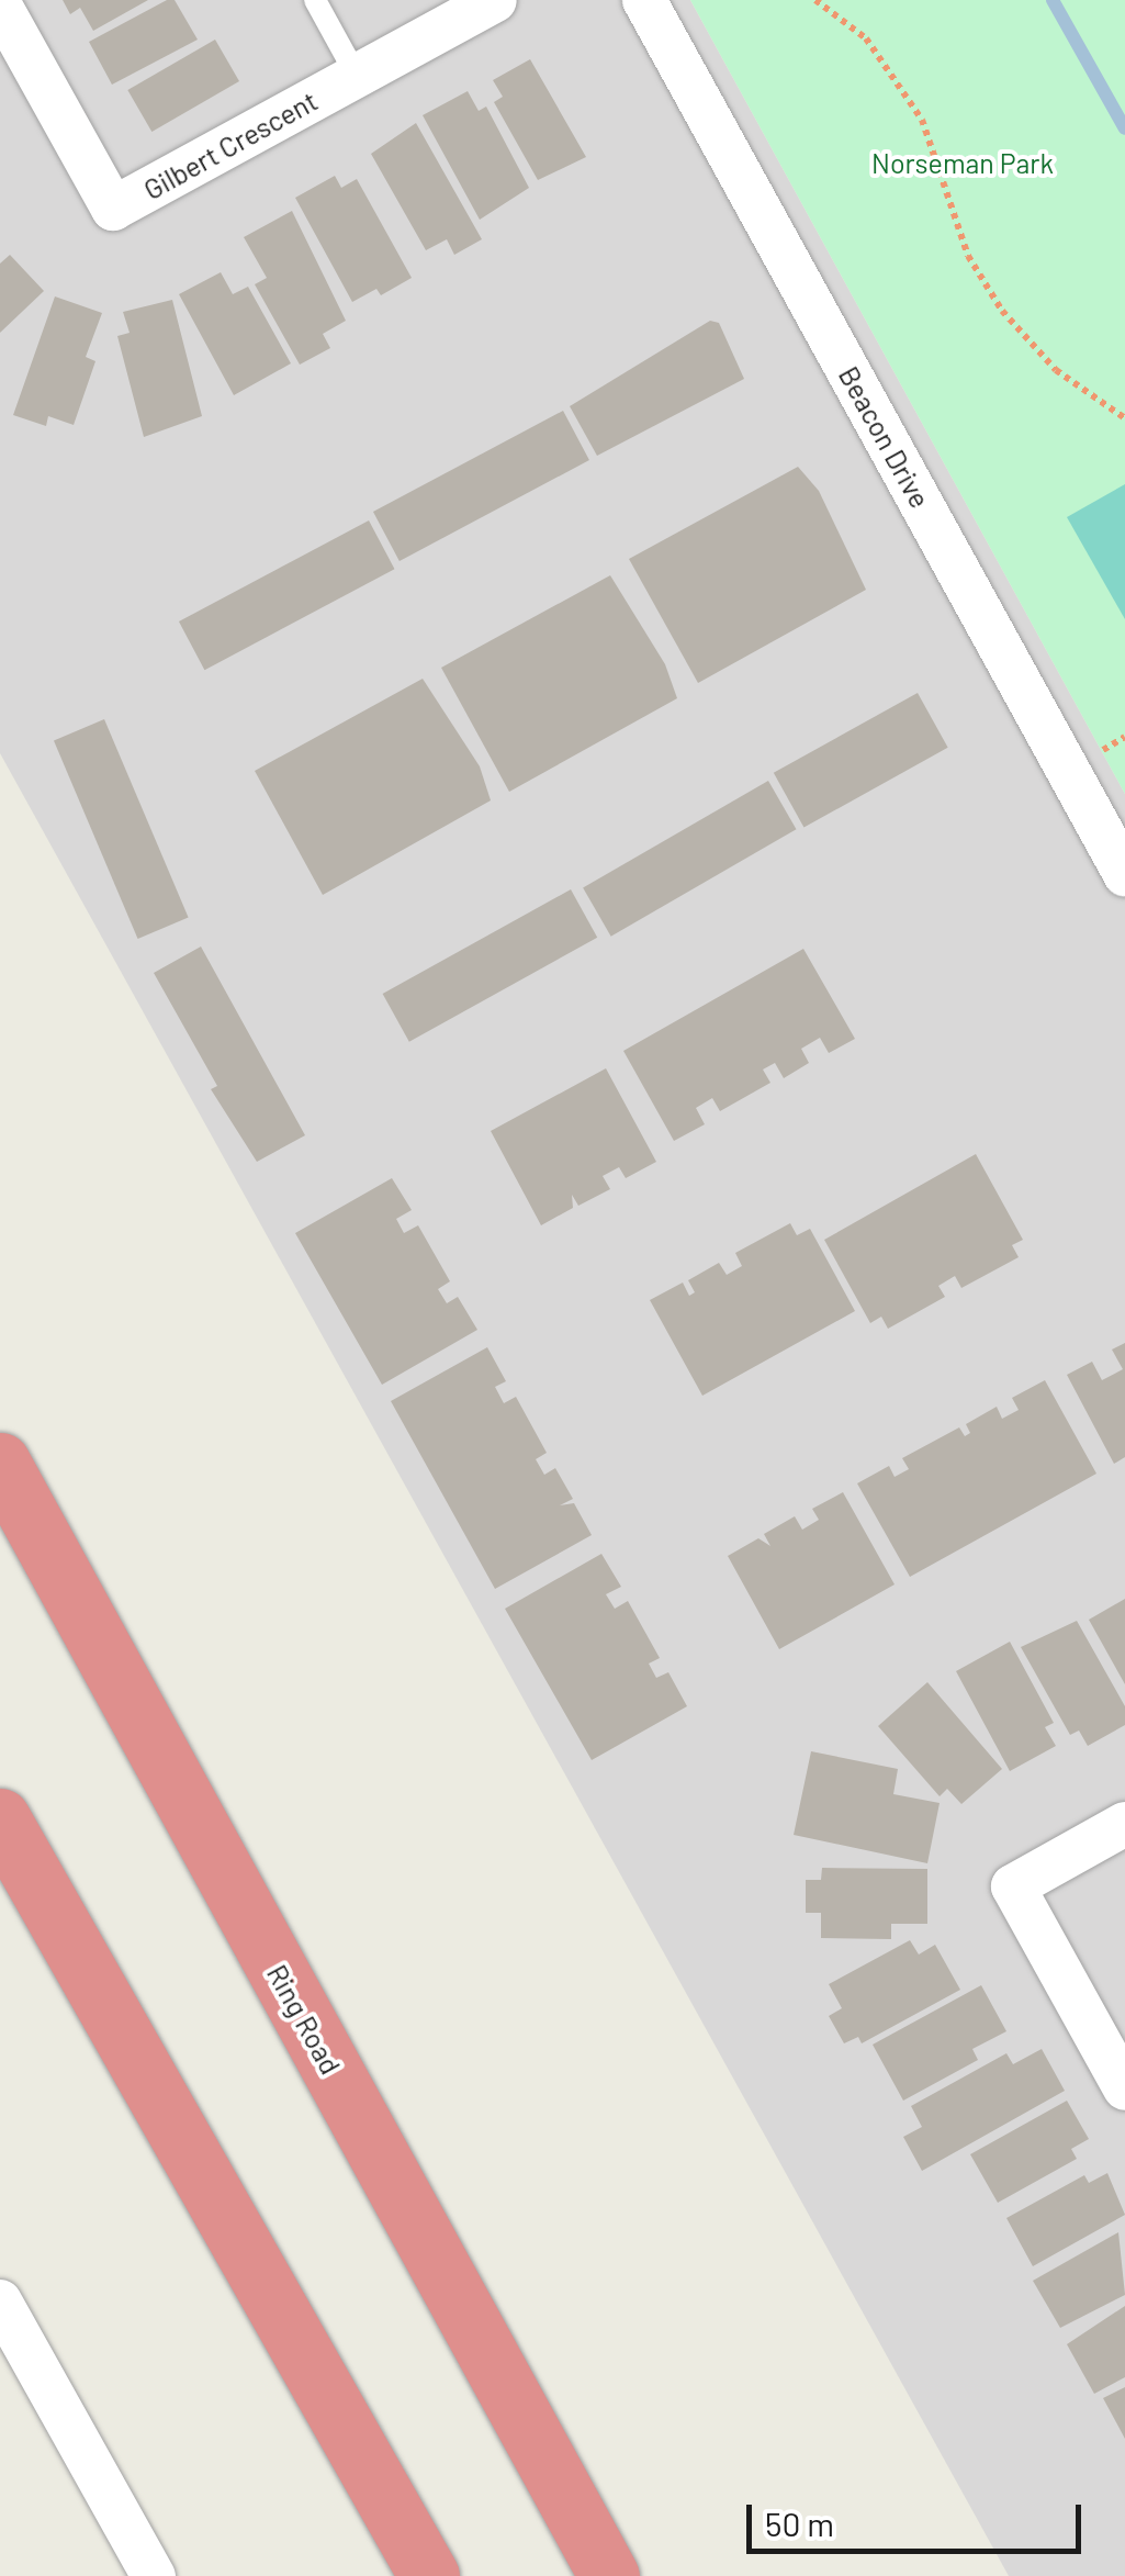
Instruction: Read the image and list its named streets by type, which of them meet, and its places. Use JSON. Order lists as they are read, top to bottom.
{
  "streets": {
    "highway": ["Ring Road"],
    "street": ["Gilbert Crescent", "Beacon Drive"]
  },
  "parks": ["Norseman Park"],
  "scale_bar": "50 m"
}
